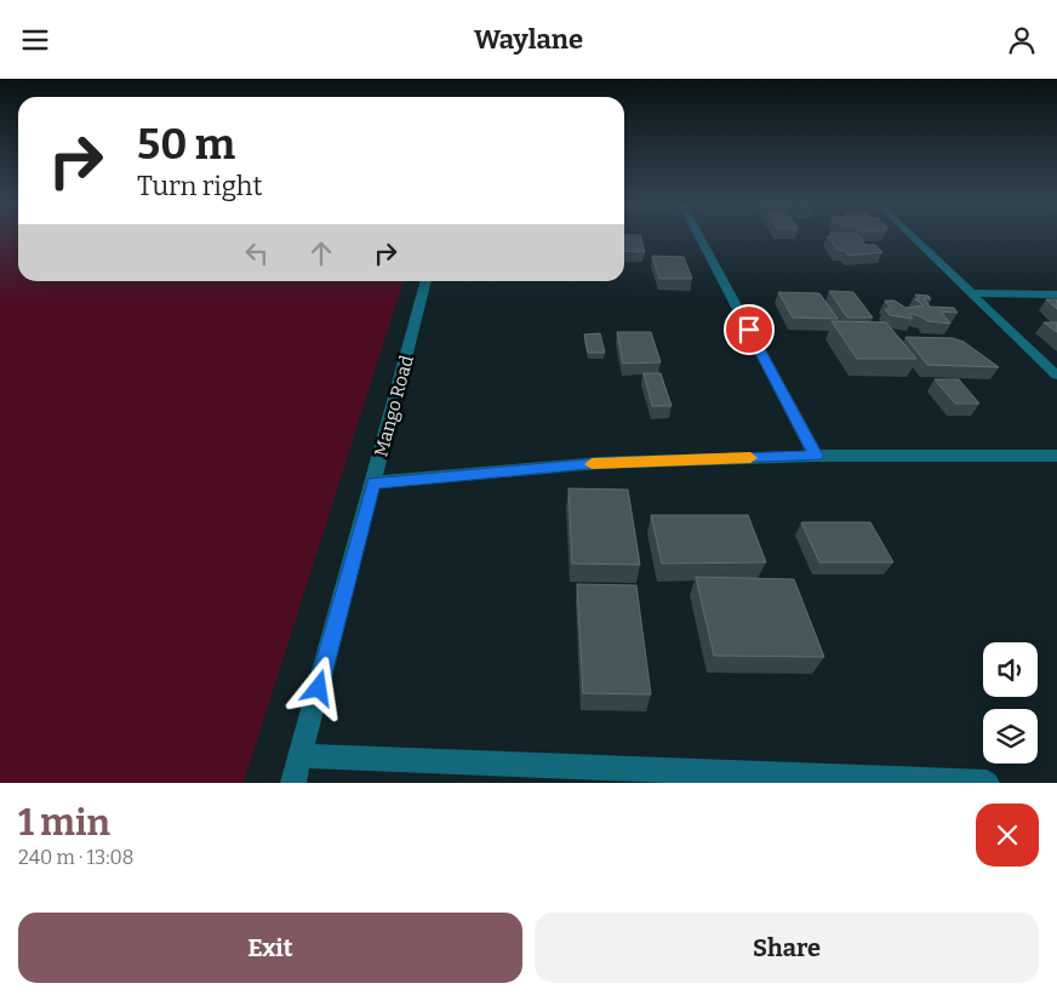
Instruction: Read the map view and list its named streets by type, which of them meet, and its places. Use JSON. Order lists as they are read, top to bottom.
{
  "streets": {
    "street": ["Mango Road"]
  },
  "page": {
    "header": "Waylane",
    "turn": ["50 m", "Turn right"],
    "heading": ["1 min", "240 m · 13:08"],
    "buttons": ["Exit", "Share"]
  }
}
